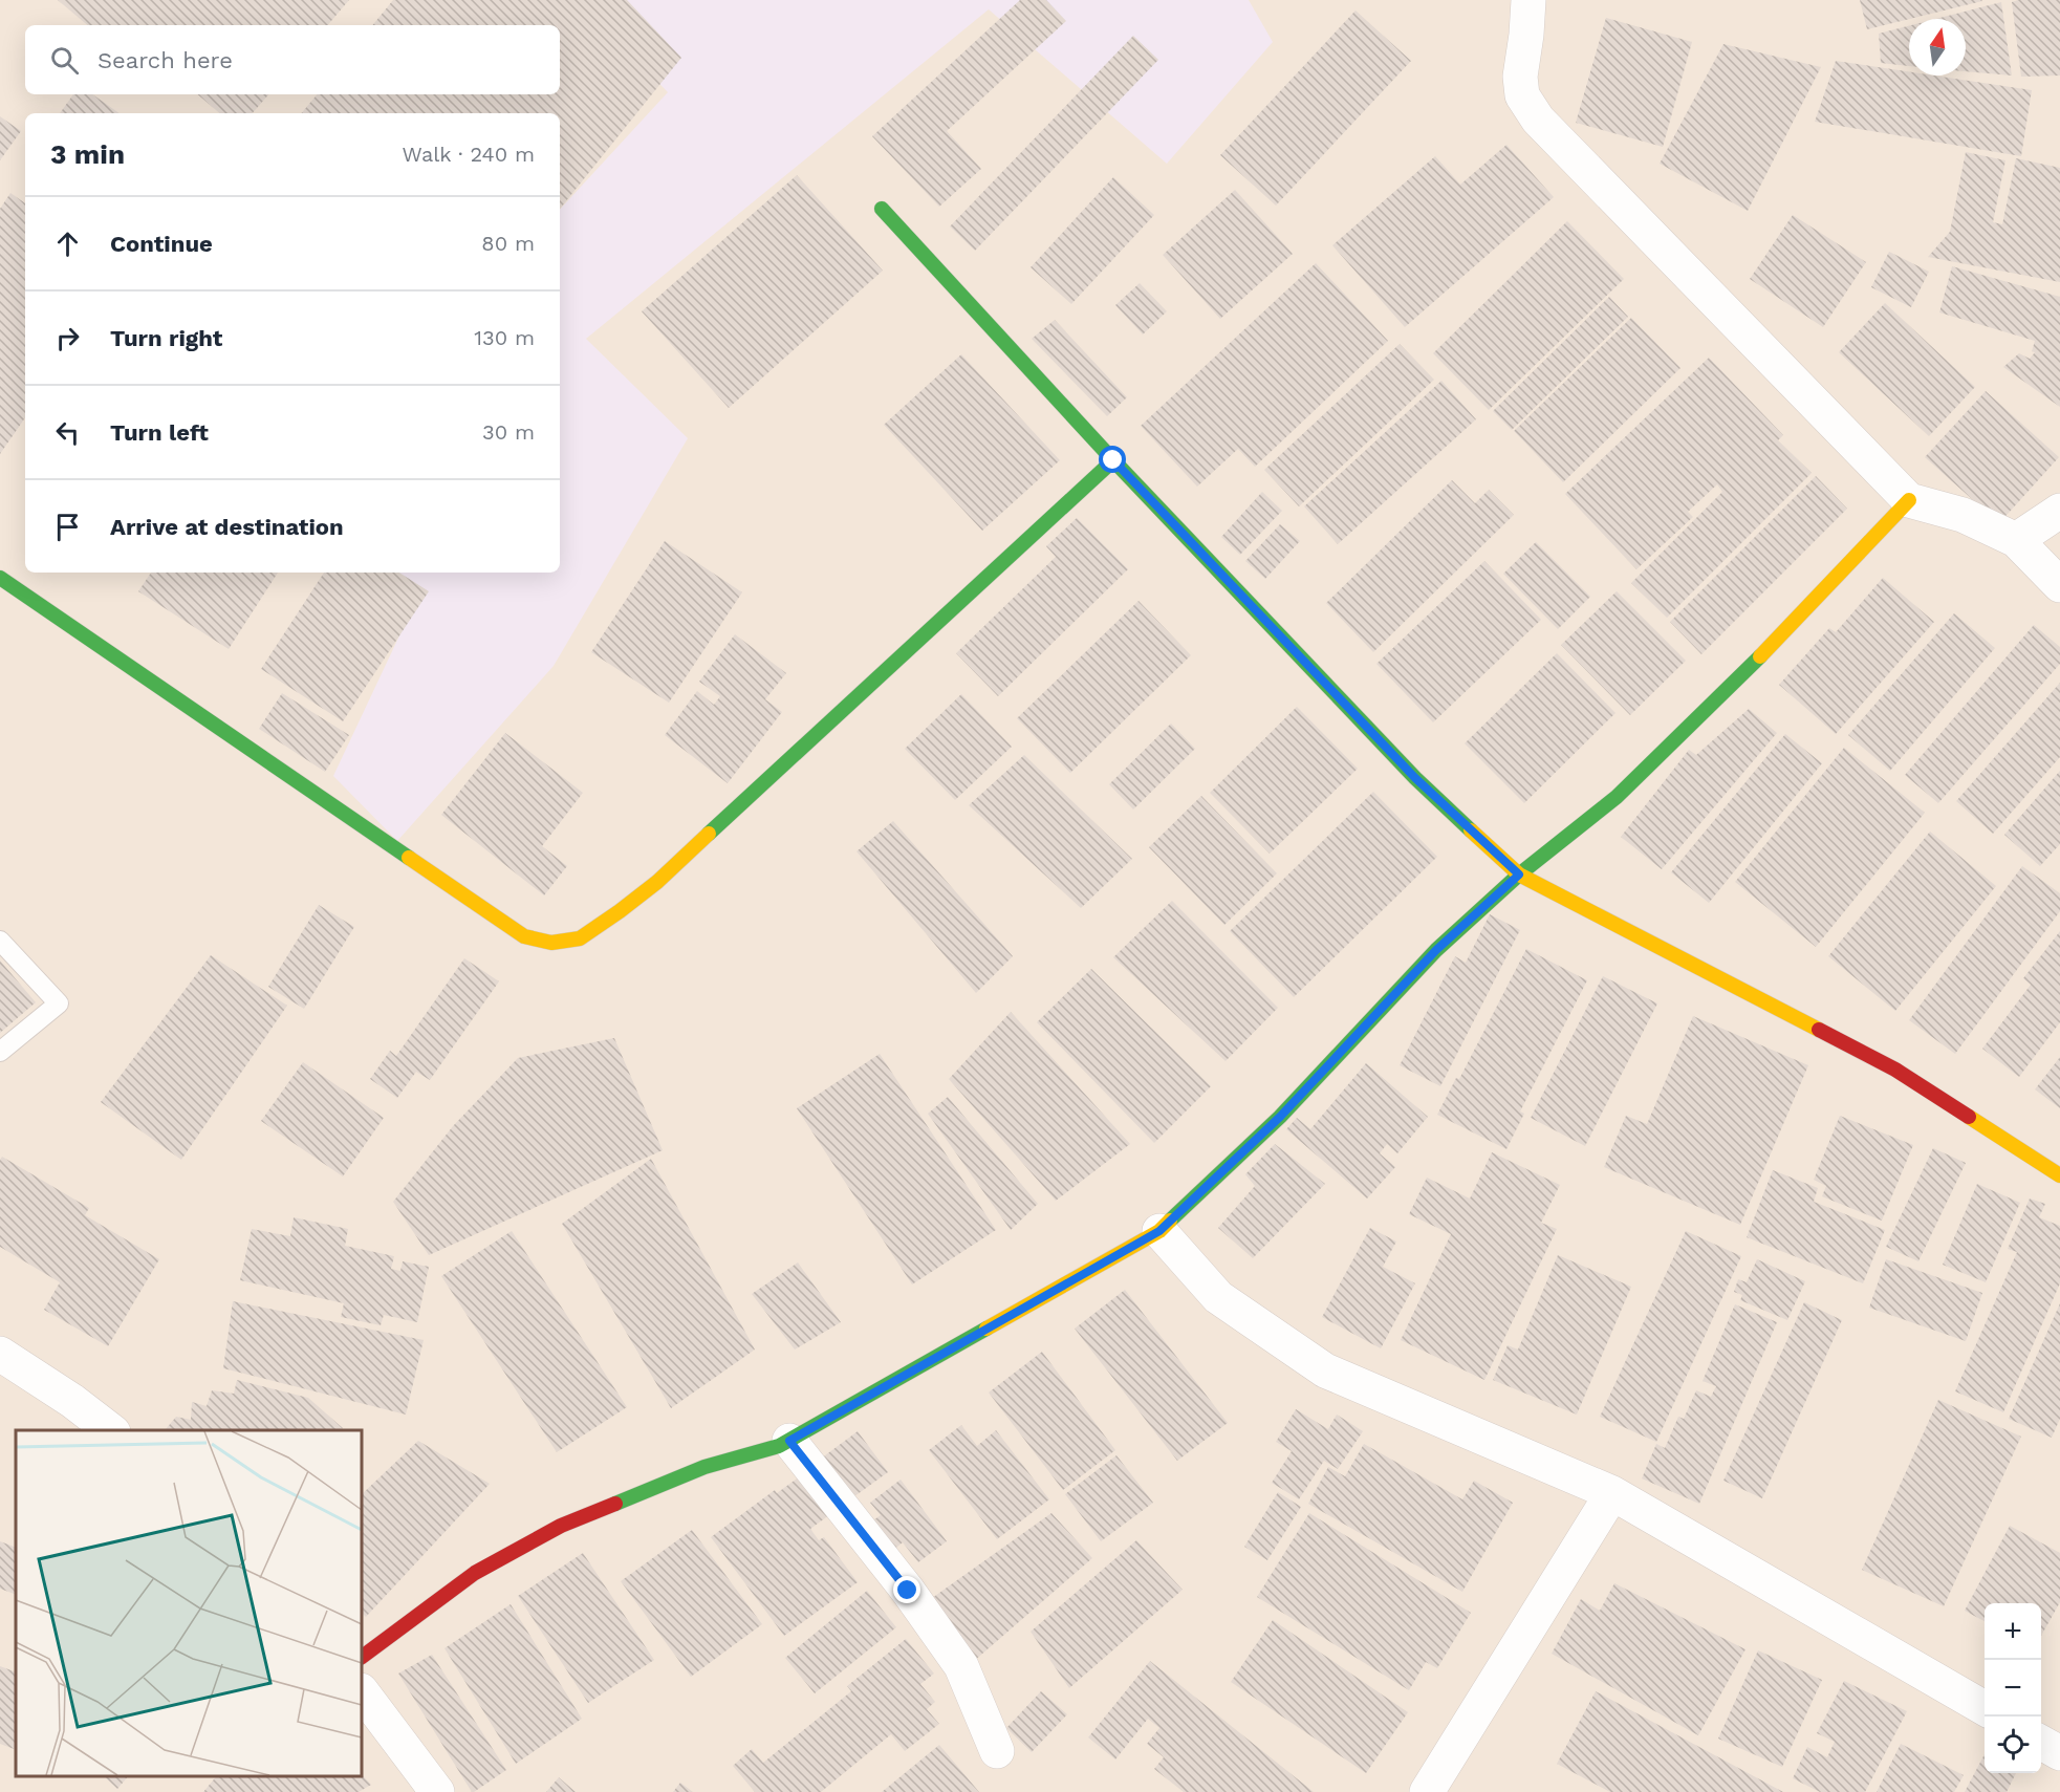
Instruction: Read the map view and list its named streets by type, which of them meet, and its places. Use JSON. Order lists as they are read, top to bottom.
{
  "north": "top",
  "page": {
    "search": "Search here",
    "heading": ["3 min", "Walk · 240 m"],
    "list": [
      ["Continue", "80 m"],
      ["Turn right", "130 m"],
      ["Turn left", "30 m"],
      "Arrive at destination"
    ],
    "map_buttons": ["+", "−"]
  }
}
